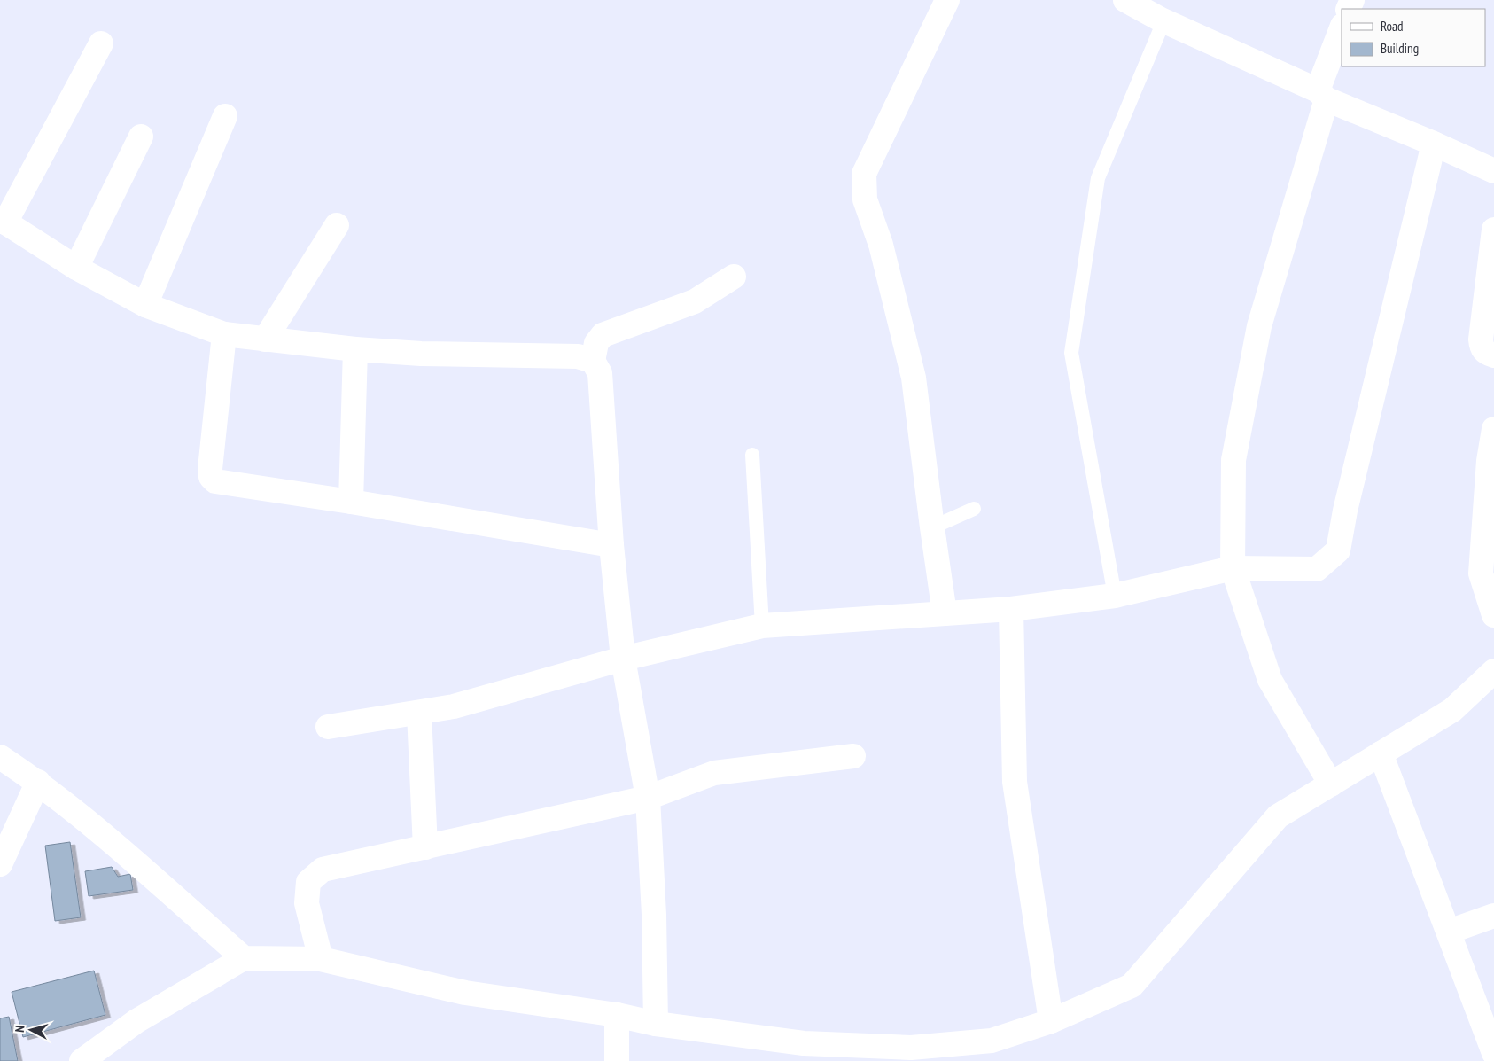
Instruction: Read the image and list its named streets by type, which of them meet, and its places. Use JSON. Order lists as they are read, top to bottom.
{
  "legend": ["Road", "Building"],
  "north": "left"
}
